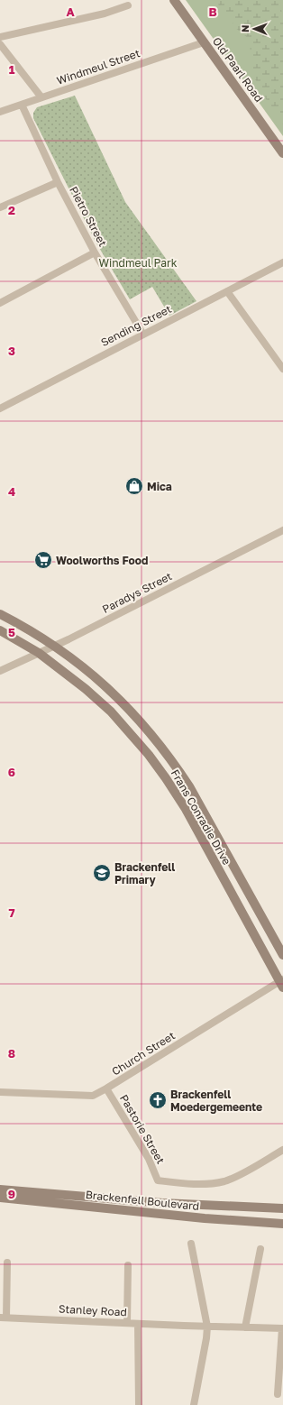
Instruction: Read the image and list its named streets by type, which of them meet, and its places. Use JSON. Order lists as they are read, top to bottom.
{
  "streets": {
    "street": [
      "Windmeul Street",
      "Old Paarl Road",
      "Pietro Street",
      "Sending Street",
      "Paradys Street",
      "Frans Conradie Drive",
      "Church Street",
      "Pastorie Street",
      "Brackenfell Boulevard",
      "Stanley Road"
    ]
  },
  "crossings": [
    ["Windmeul Street", "Old Paarl Road"],
    ["Windmeul Street", "Pietro Street"],
    ["Pietro Street", "Sending Street"],
    ["Paradys Street", "Frans Conradie Drive"],
    ["Frans Conradie Drive", "Church Street"],
    ["Church Street", "Pastorie Street"]
  ],
  "parks": ["Windmeul Park"],
  "places": {
    "shop": ["Mica"],
    "supermarket": ["Woolworths Food"],
    "school or university": ["Brackenfell Primary"],
    "church": ["Brackenfell Moedergemeente"]
  },
  "north": "left",
  "grid": {
    "columns": ["A", "B"],
    "rows": [
      "1",
      "2",
      "3",
      "4",
      "5",
      "6",
      "7",
      "8",
      "9"
    ]
  }
}
